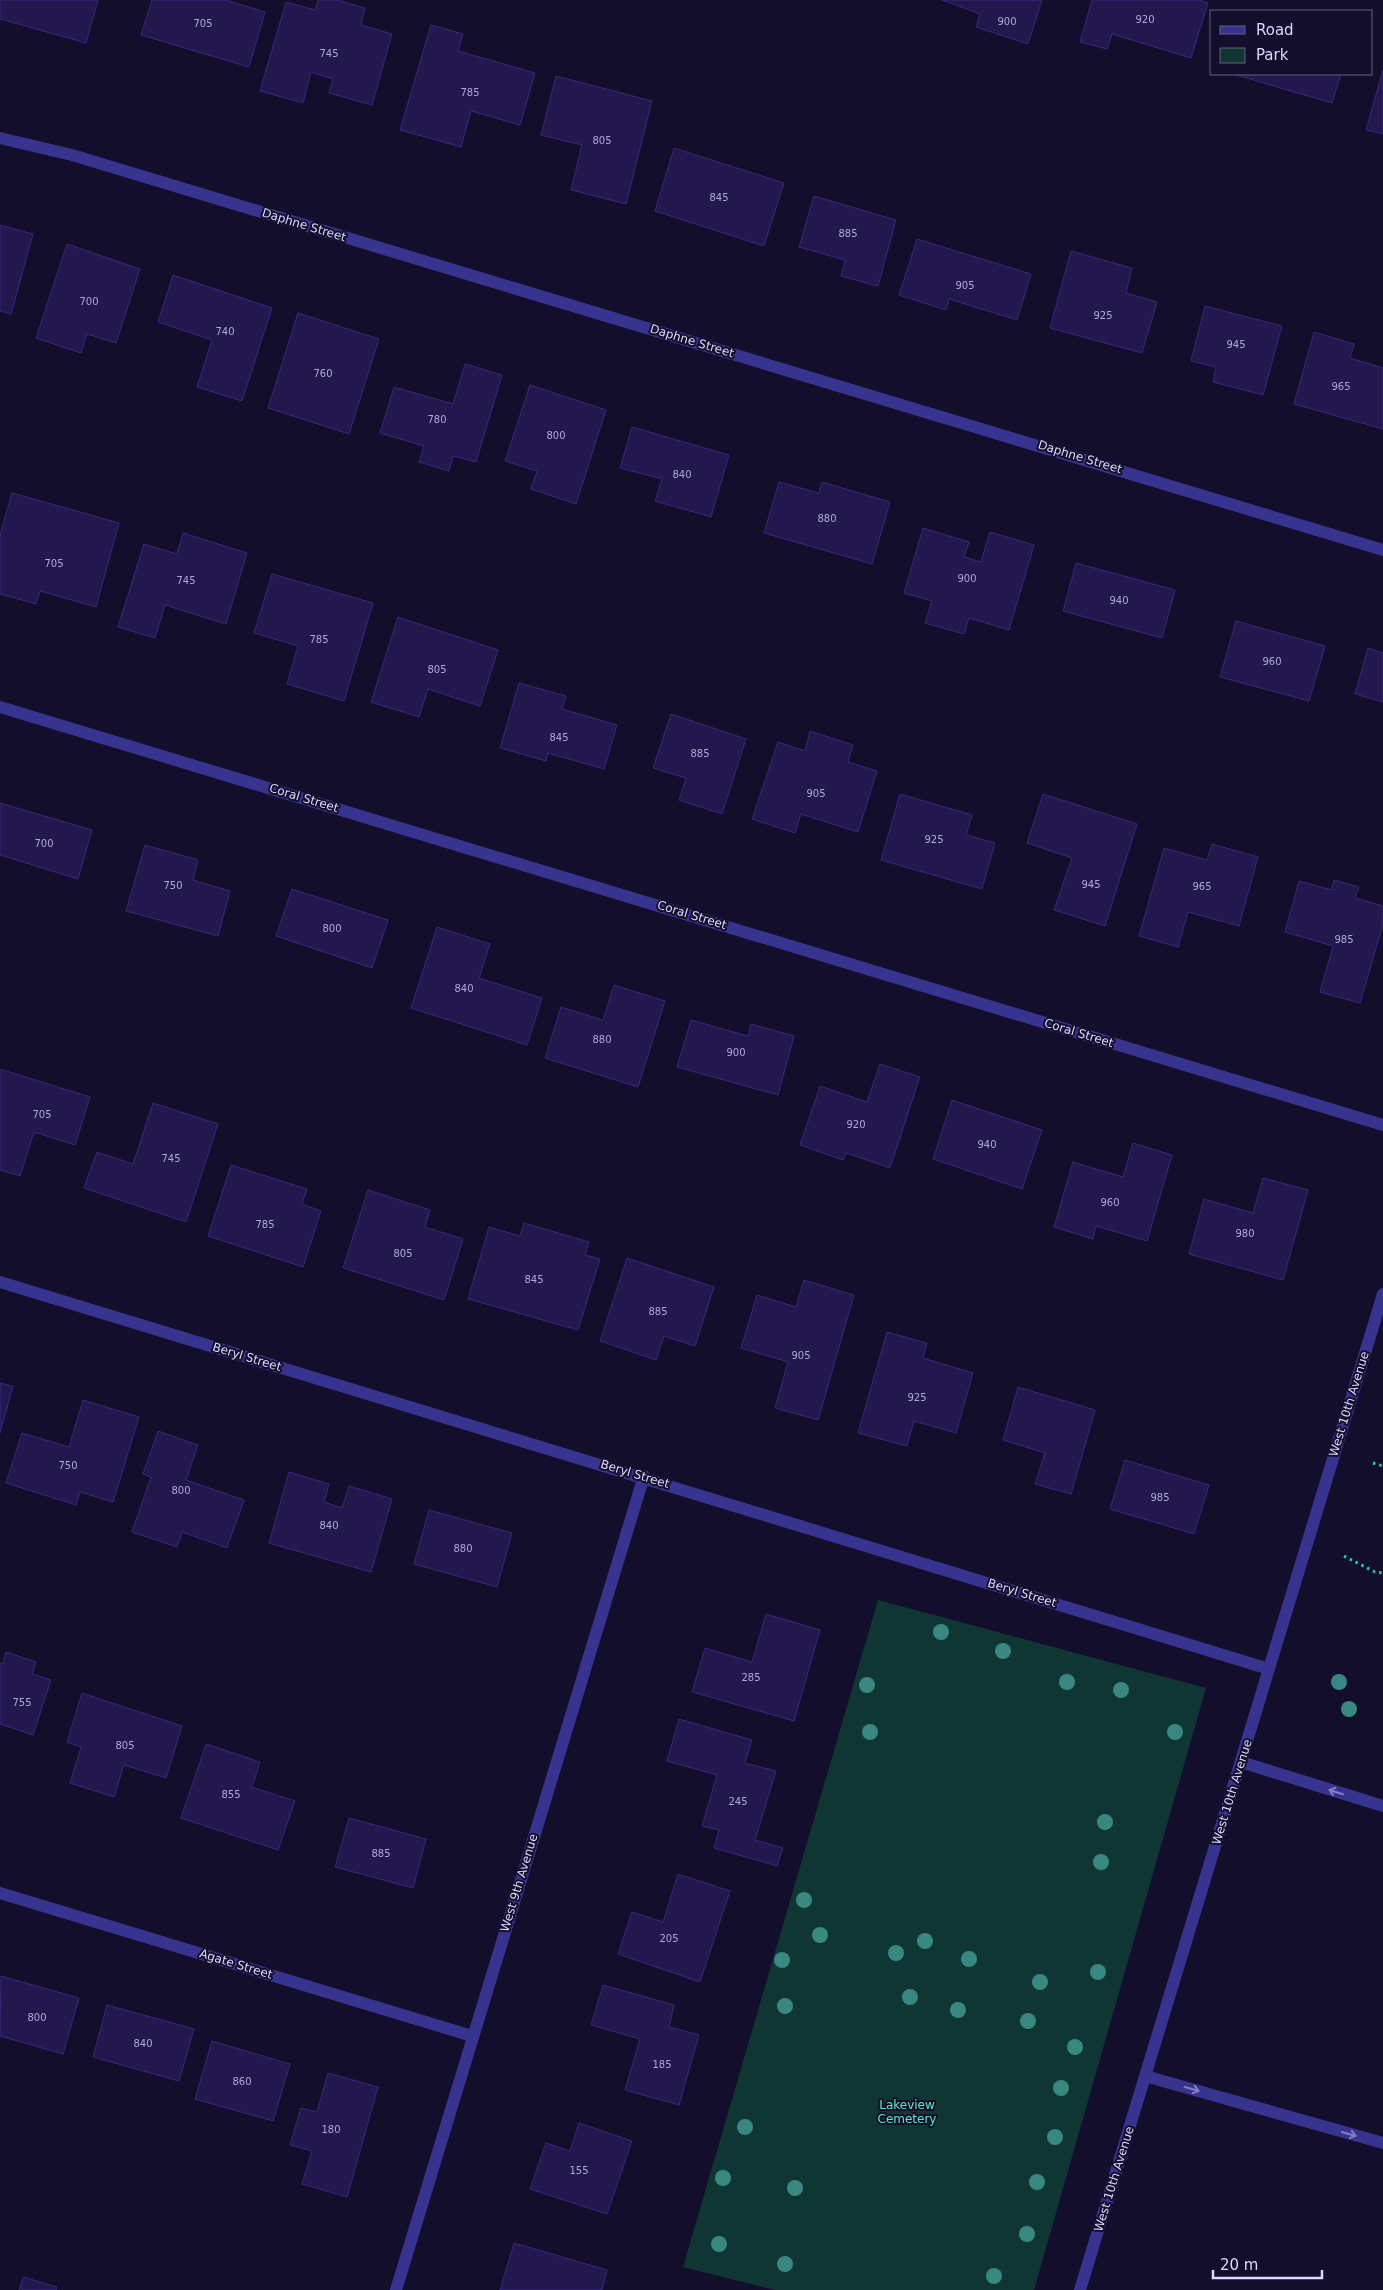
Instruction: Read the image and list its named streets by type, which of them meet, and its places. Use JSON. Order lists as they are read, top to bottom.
{
  "streets": {
    "street": [
      "Daphne Street",
      "Coral Street",
      "Beryl Street",
      "West 10th Avenue",
      "West 9th Avenue",
      "Agate Street"
    ]
  },
  "crossings": [
    ["Beryl Street", "West 10th Avenue"],
    ["Beryl Street", "West 9th Avenue"],
    ["West 9th Avenue", "Agate Street"]
  ],
  "parks": ["Lakeview Cemetery"],
  "house_numbers": [
    "920",
    "900",
    "705",
    "745",
    "785",
    "805",
    "845",
    "885",
    "905",
    "700",
    "925",
    "740",
    "945",
    "760",
    "965",
    "780",
    "800",
    "840",
    "880",
    "705",
    "900",
    "745",
    "940",
    "785",
    "960",
    "805",
    "845",
    "885",
    "905",
    "925",
    "700",
    "945",
    "750",
    "965",
    "800",
    "985",
    "840",
    "880",
    "900",
    "705",
    "920",
    "940",
    "745",
    "960",
    "785",
    "980",
    "805",
    "845",
    "885",
    "905",
    "925",
    "750",
    "800",
    "985",
    "840",
    "880",
    "285",
    "755",
    "805",
    "855",
    "245",
    "885",
    "205",
    "800",
    "840",
    "185",
    "860",
    "180",
    "155"
  ],
  "legend": ["Road", "Park"],
  "scale_bar": "20 m"
}
